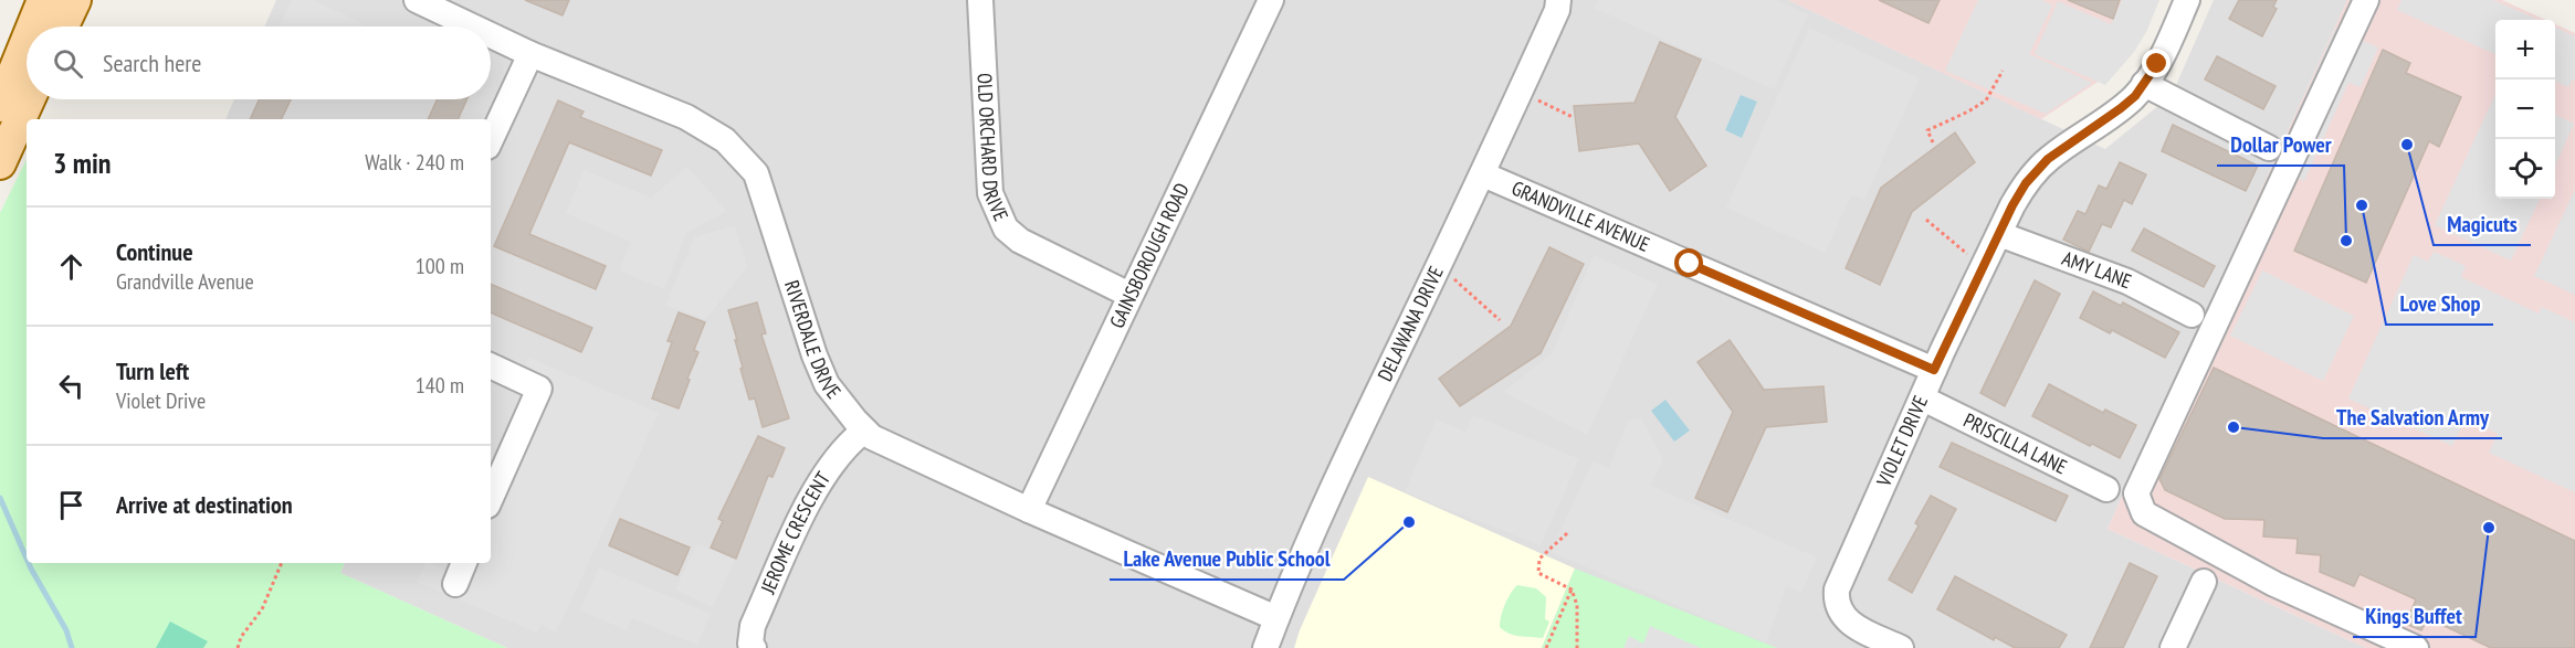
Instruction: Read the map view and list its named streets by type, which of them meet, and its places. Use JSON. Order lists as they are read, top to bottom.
{
  "streets": {
    "street": [
      "OLD ORCHARD DRIVE",
      "GRANDVILLE AVENUE",
      "GAINSBOROUGH ROAD",
      "AMY LANE",
      "DELAWANA DRIVE",
      "RIVERDALE DRIVE",
      "VIOLET DRIVE",
      "PRISCILLA LANE",
      "JEROME CRESCENT"
    ]
  },
  "crossings": [
    ["OLD ORCHARD DRIVE", "GAINSBOROUGH ROAD"],
    ["GRANDVILLE AVENUE", "DELAWANA DRIVE"],
    ["GRANDVILLE AVENUE", "VIOLET DRIVE"],
    ["GAINSBOROUGH ROAD", "RIVERDALE DRIVE"],
    ["AMY LANE", "VIOLET DRIVE"],
    ["DELAWANA DRIVE", "RIVERDALE DRIVE"],
    ["RIVERDALE DRIVE", "JEROME CRESCENT"],
    ["VIOLET DRIVE", "PRISCILLA LANE"]
  ],
  "places": [
    "Magicuts",
    "Love Shop",
    "Dollar Power",
    "The Salvation Army",
    "Lake Avenue Public School",
    "Kings Buffet"
  ],
  "page": {
    "map_buttons": ["+", "−"],
    "search": "Search here",
    "heading": ["3 min", "Walk · 240 m"],
    "list": [
      ["Continue", "Grandville Avenue", "100 m"],
      ["Turn left", "Violet Drive", "140 m"],
      "Arrive at destination"
    ]
  }
}
